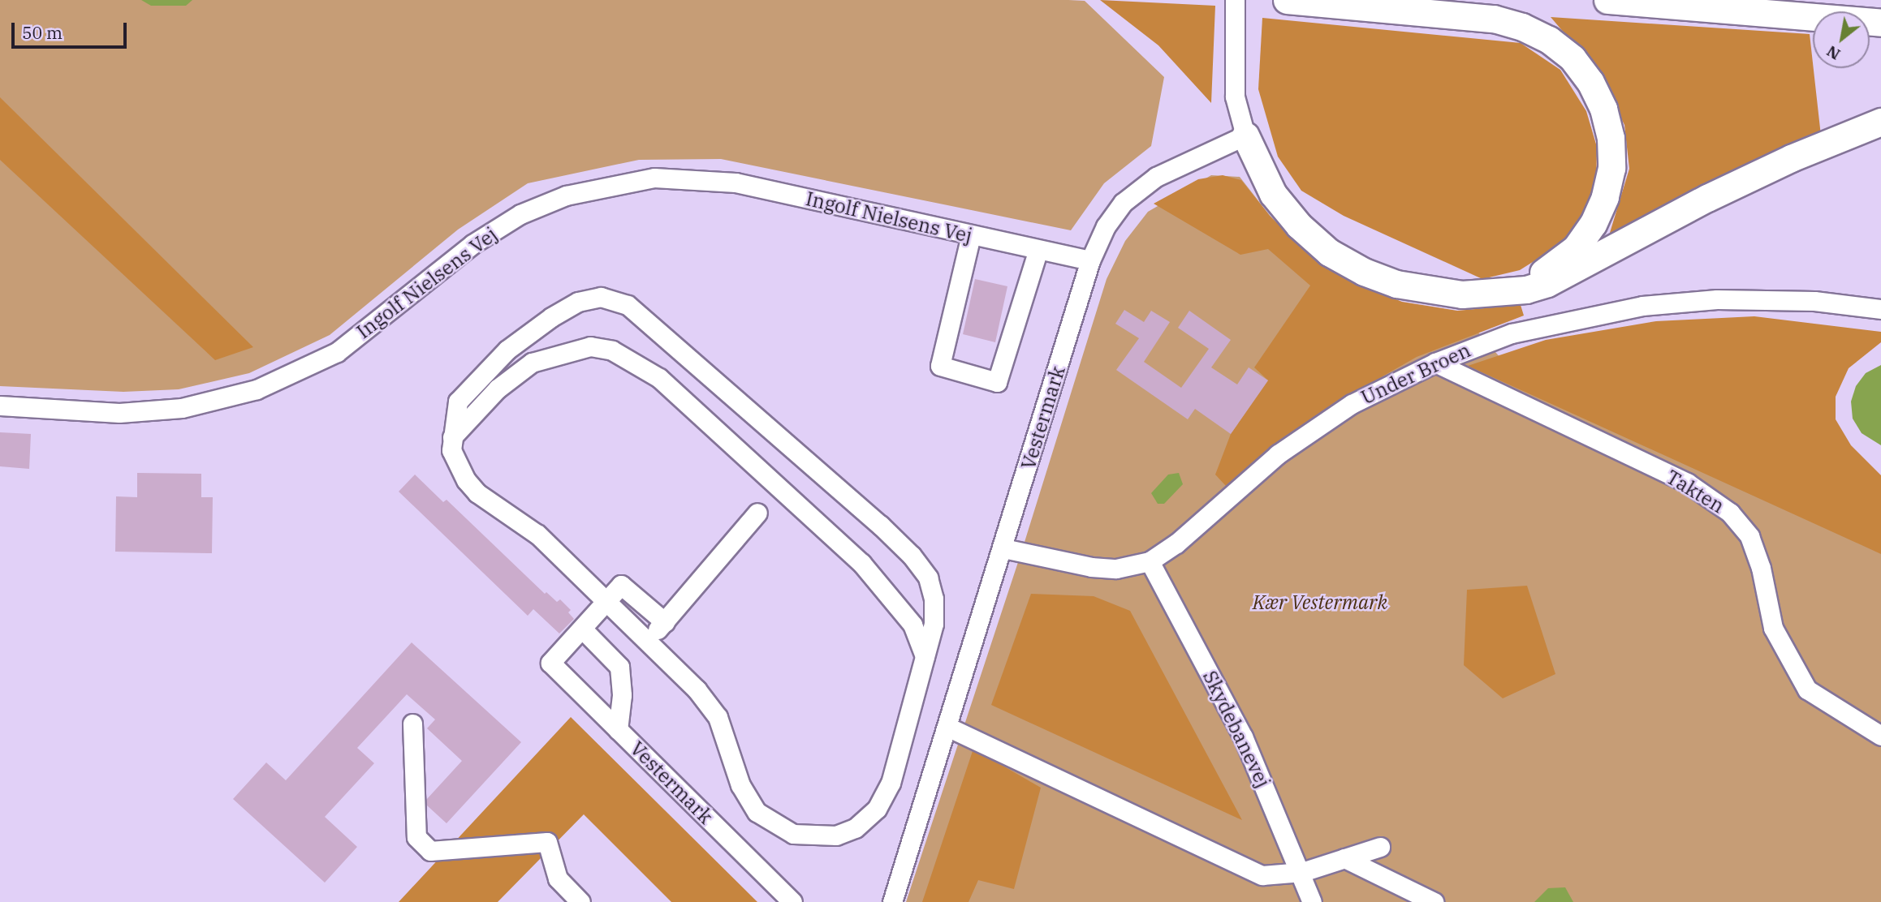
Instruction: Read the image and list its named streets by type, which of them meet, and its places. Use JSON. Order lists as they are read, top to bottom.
{
  "streets": {
    "street": [
      "Ingolf Nielsens Vej",
      "Under Broen",
      "Vestermark",
      "Takten",
      "Skydebanevej"
    ]
  },
  "crossings": [
    ["Ingolf Nielsens Vej", "Vestermark"],
    ["Under Broen", "Vestermark"],
    ["Under Broen", "Takten"],
    ["Under Broen", "Skydebanevej"]
  ],
  "parks": ["Kær Vestermark"],
  "scale_bar": "50 m",
  "north": "bottom left"
}
